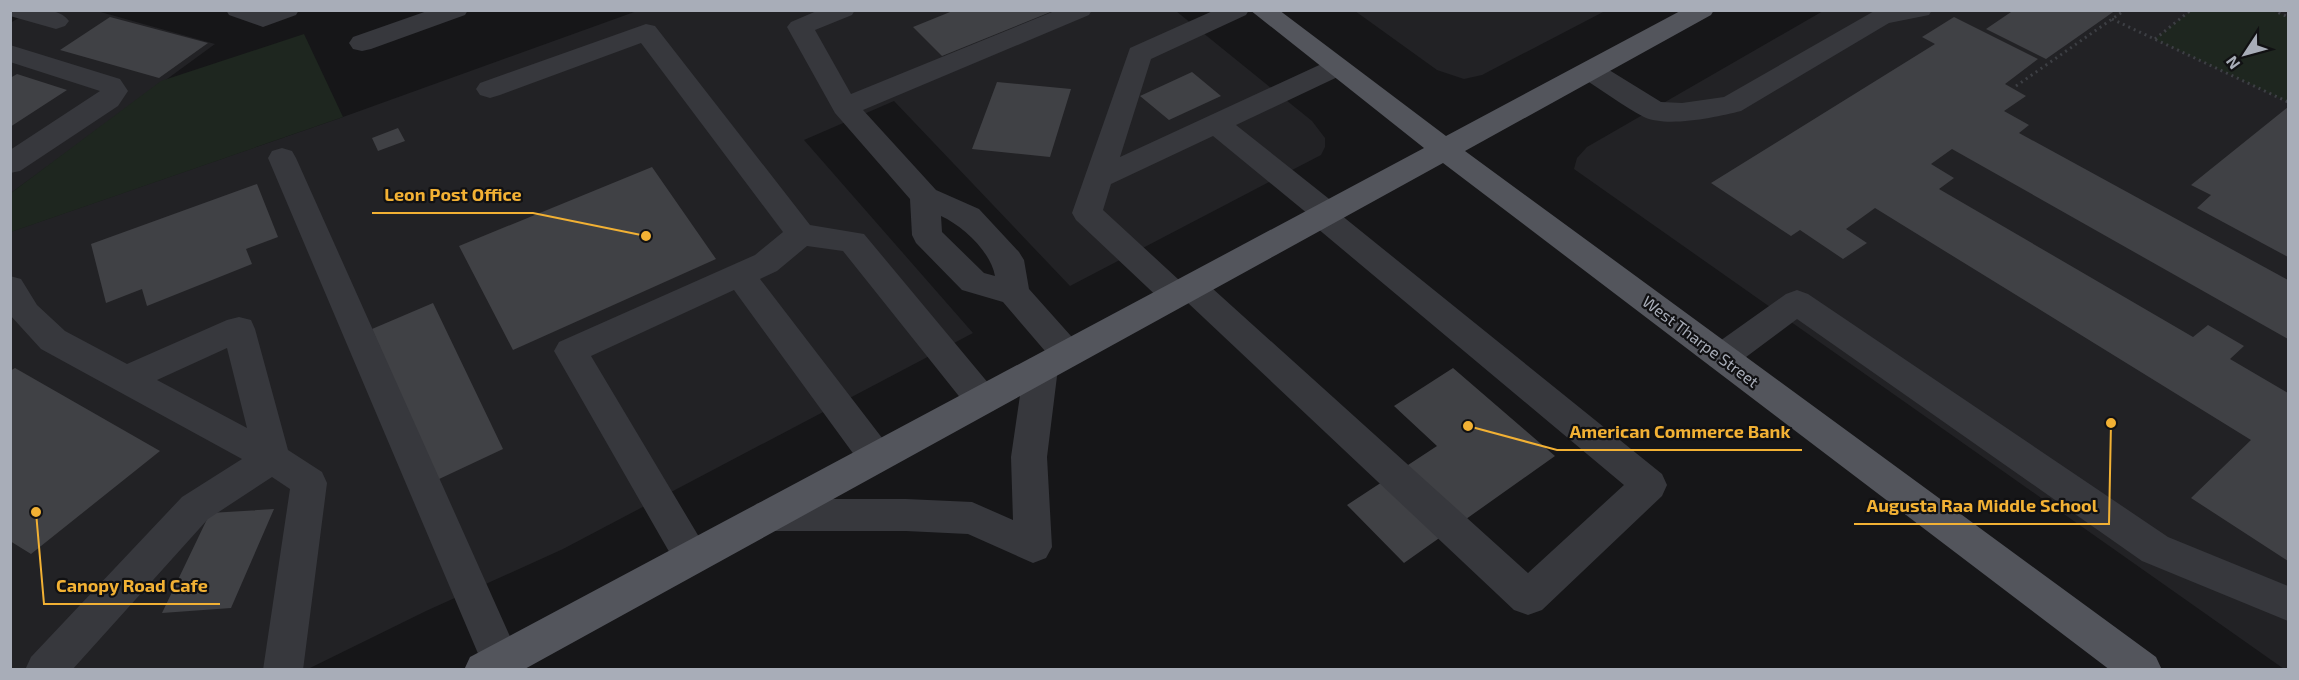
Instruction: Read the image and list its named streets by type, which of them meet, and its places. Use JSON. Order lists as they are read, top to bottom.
{
  "streets": {
    "main road": ["West Tharpe Street"]
  },
  "places": [
    "Leon Post Office",
    "Augusta Raa Middle School",
    "American Commerce Bank",
    "Canopy Road Cafe"
  ],
  "north": "bottom left"
}
